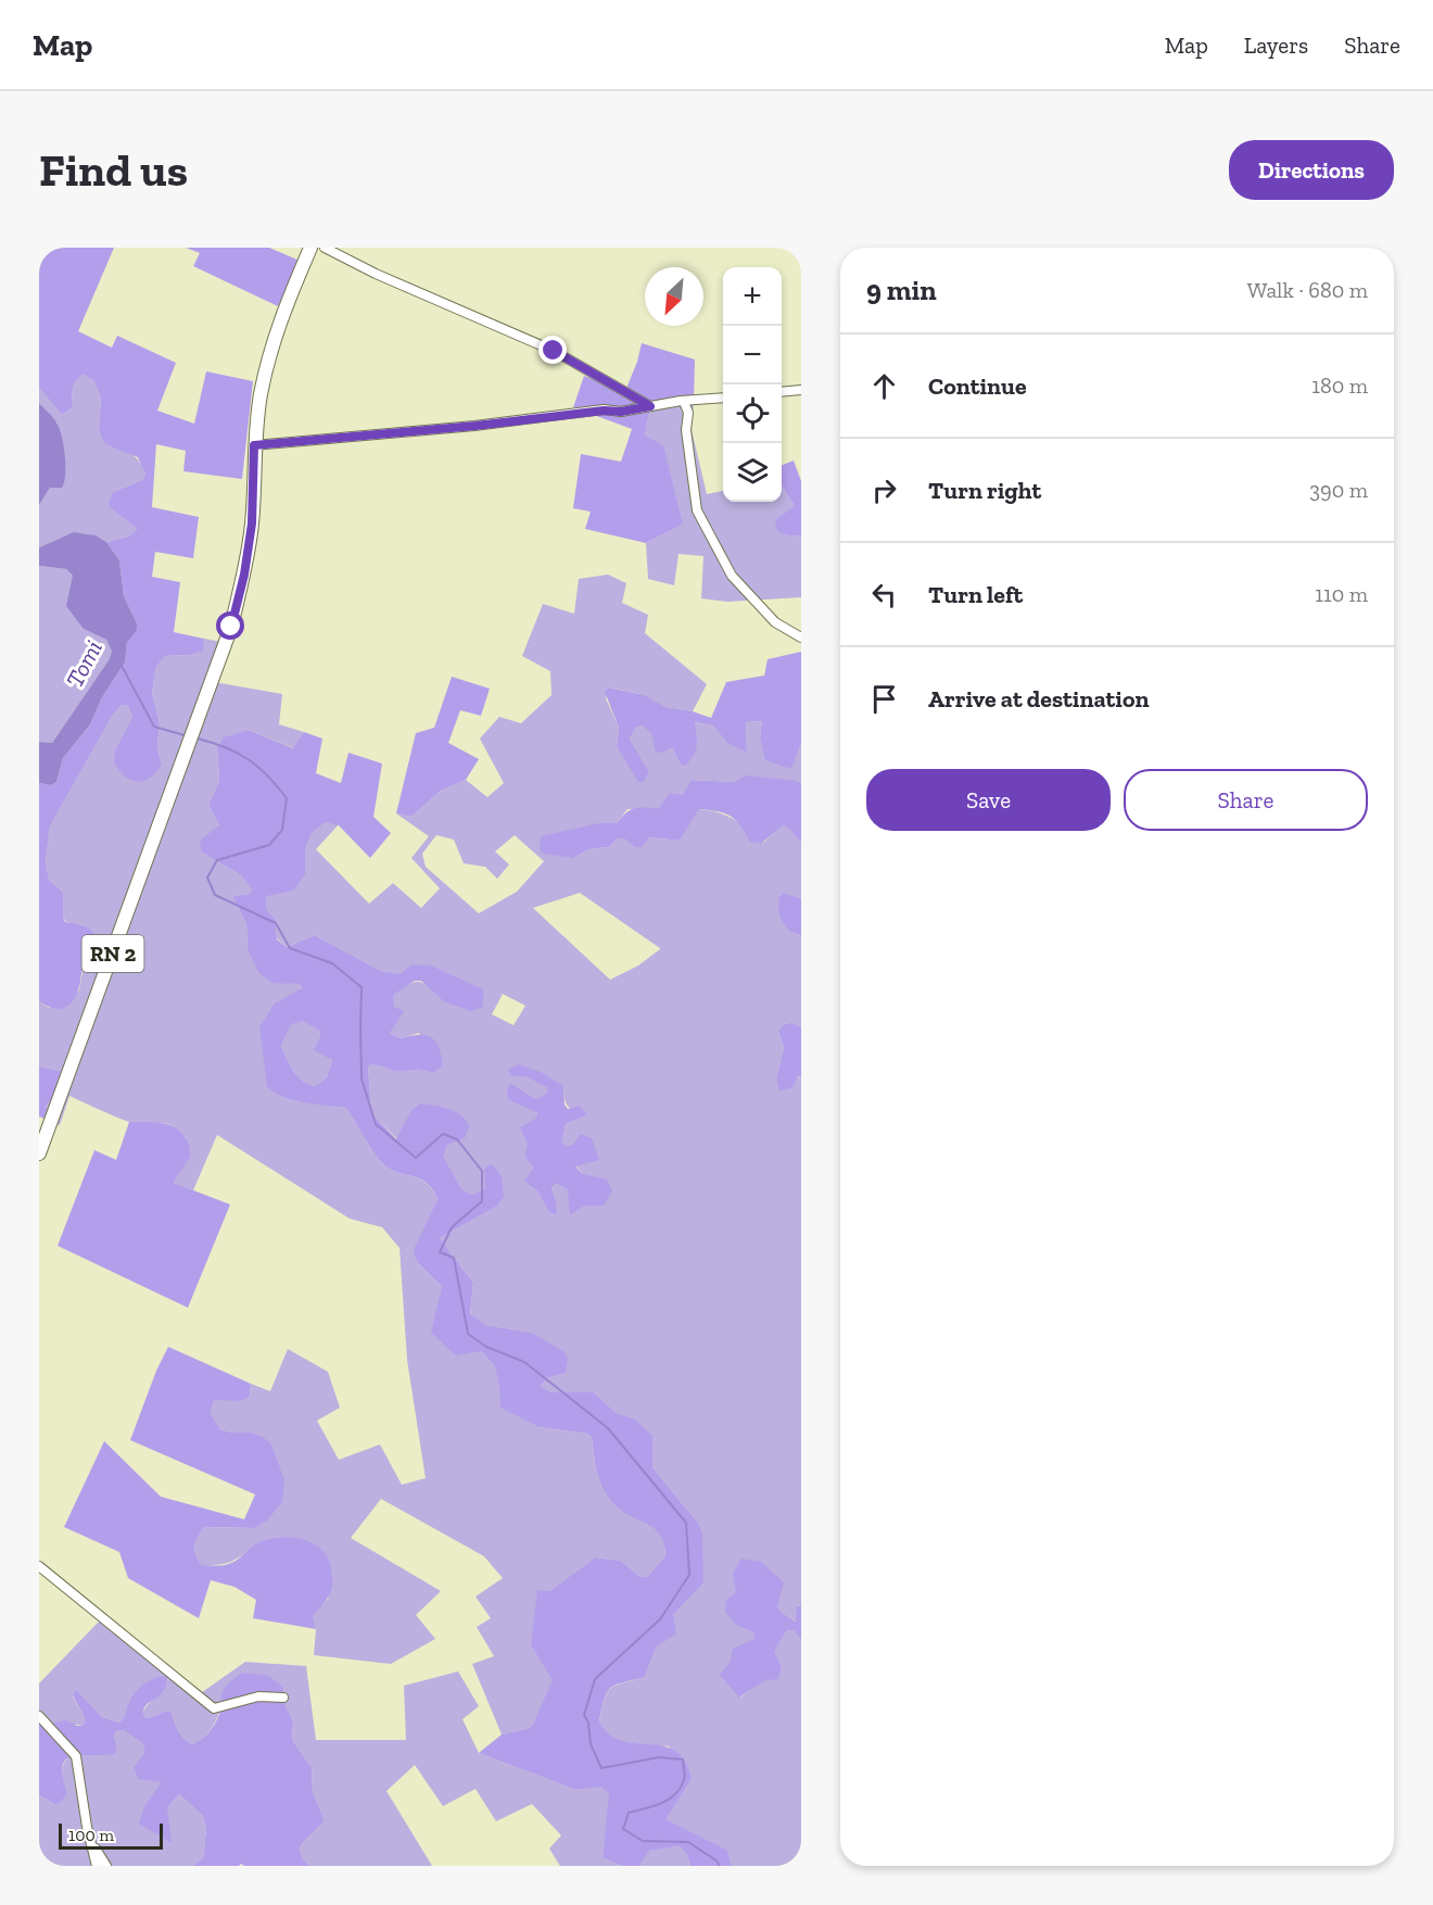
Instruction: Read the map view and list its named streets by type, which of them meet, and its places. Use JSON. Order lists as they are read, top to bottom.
{
  "streets": {
    "main road": ["RN 2"]
  },
  "water": ["Tomi"],
  "scale_bar": "100 m",
  "north": "bottom left",
  "page": {
    "header": "Map",
    "nav": ["Map", "Layers", "Share"],
    "buttons": [
      "Directions",
      ["Save", "Share"]
    ],
    "title": "Find us",
    "heading": ["9 min", "Walk · 680 m"],
    "map_buttons": ["+", "−"],
    "list": [
      ["Continue", "180 m"],
      ["Turn right", "390 m"],
      ["Turn left", "110 m"],
      "Arrive at destination"
    ],
    "scale": "100 m"
  }
}
